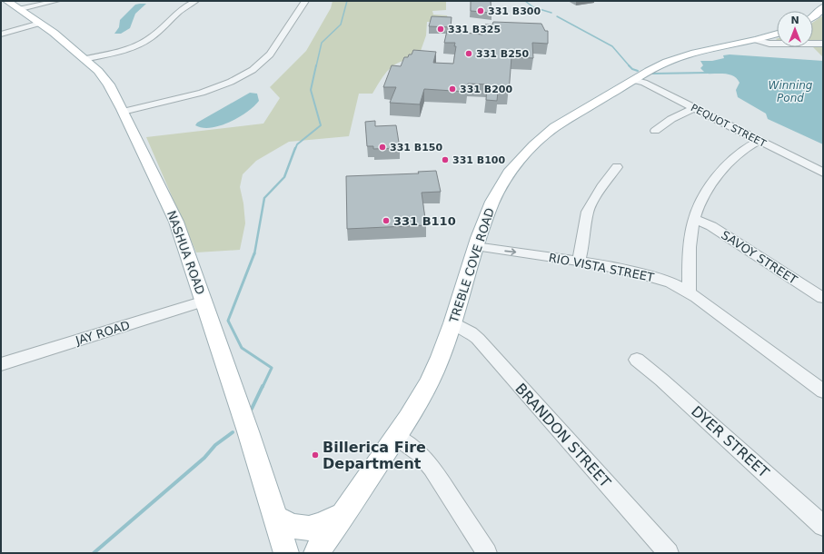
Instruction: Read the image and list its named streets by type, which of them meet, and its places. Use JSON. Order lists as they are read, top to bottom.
{
  "streets": {
    "main road": ["NASHUA ROAD", "TREBLE COVE ROAD"],
    "street": [
      "PEQUOT STREET",
      "SAVOY STREET",
      "RIO VISTA STREET",
      "JAY ROAD",
      "BRANDON STREET",
      "DYER STREET"
    ]
  },
  "crossings": [
    ["PEQUOT STREET", "TREBLE COVE ROAD"],
    ["NASHUA ROAD", "JAY ROAD"],
    ["TREBLE COVE ROAD", "RIO VISTA STREET"],
    ["TREBLE COVE ROAD", "BRANDON STREET"]
  ],
  "water": ["Winning Pond"],
  "places": [
    "331 B300",
    "331 B325",
    "331 B250",
    "331 B200",
    "331 B150",
    "331 B100",
    "331 B110",
    "Billerica Fire Department"
  ],
  "north": "top"
}
